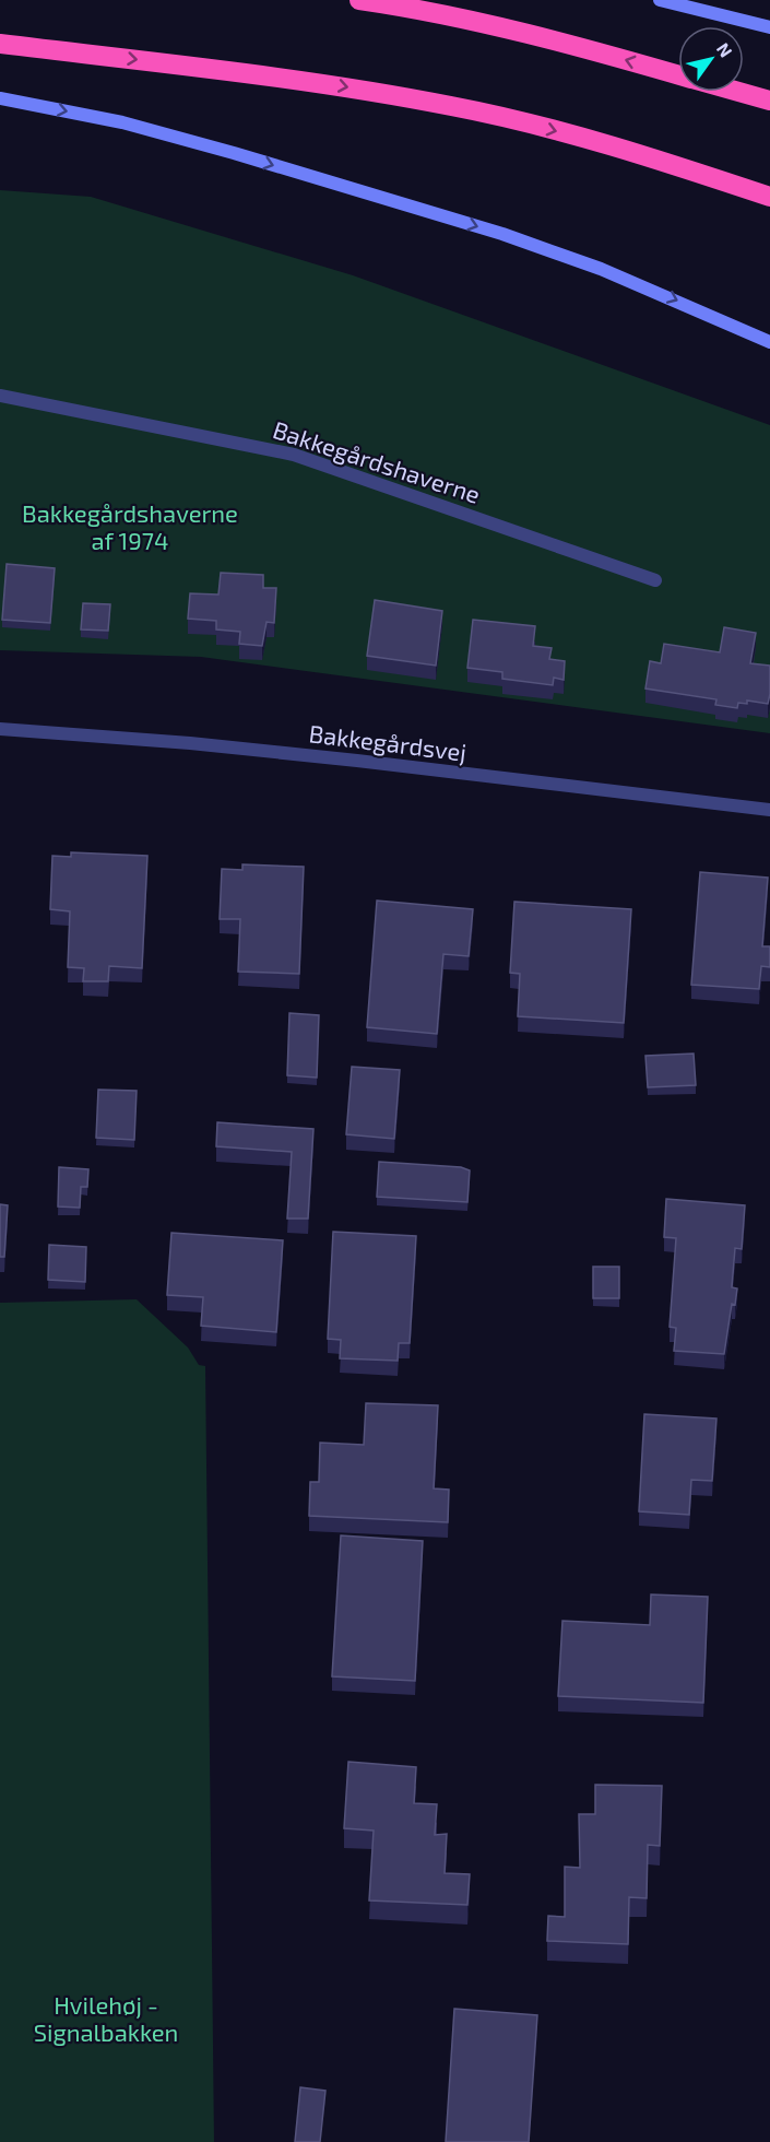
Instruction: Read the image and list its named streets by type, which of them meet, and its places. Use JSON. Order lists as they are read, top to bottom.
{
  "streets": {
    "street": ["Bakkegårdshaverne", "Bakkegårdsvej"]
  },
  "parks": ["Bakkegårdshaverne af 1974", "Hvilehøj - Signalbakken"],
  "north": "top right"
}
